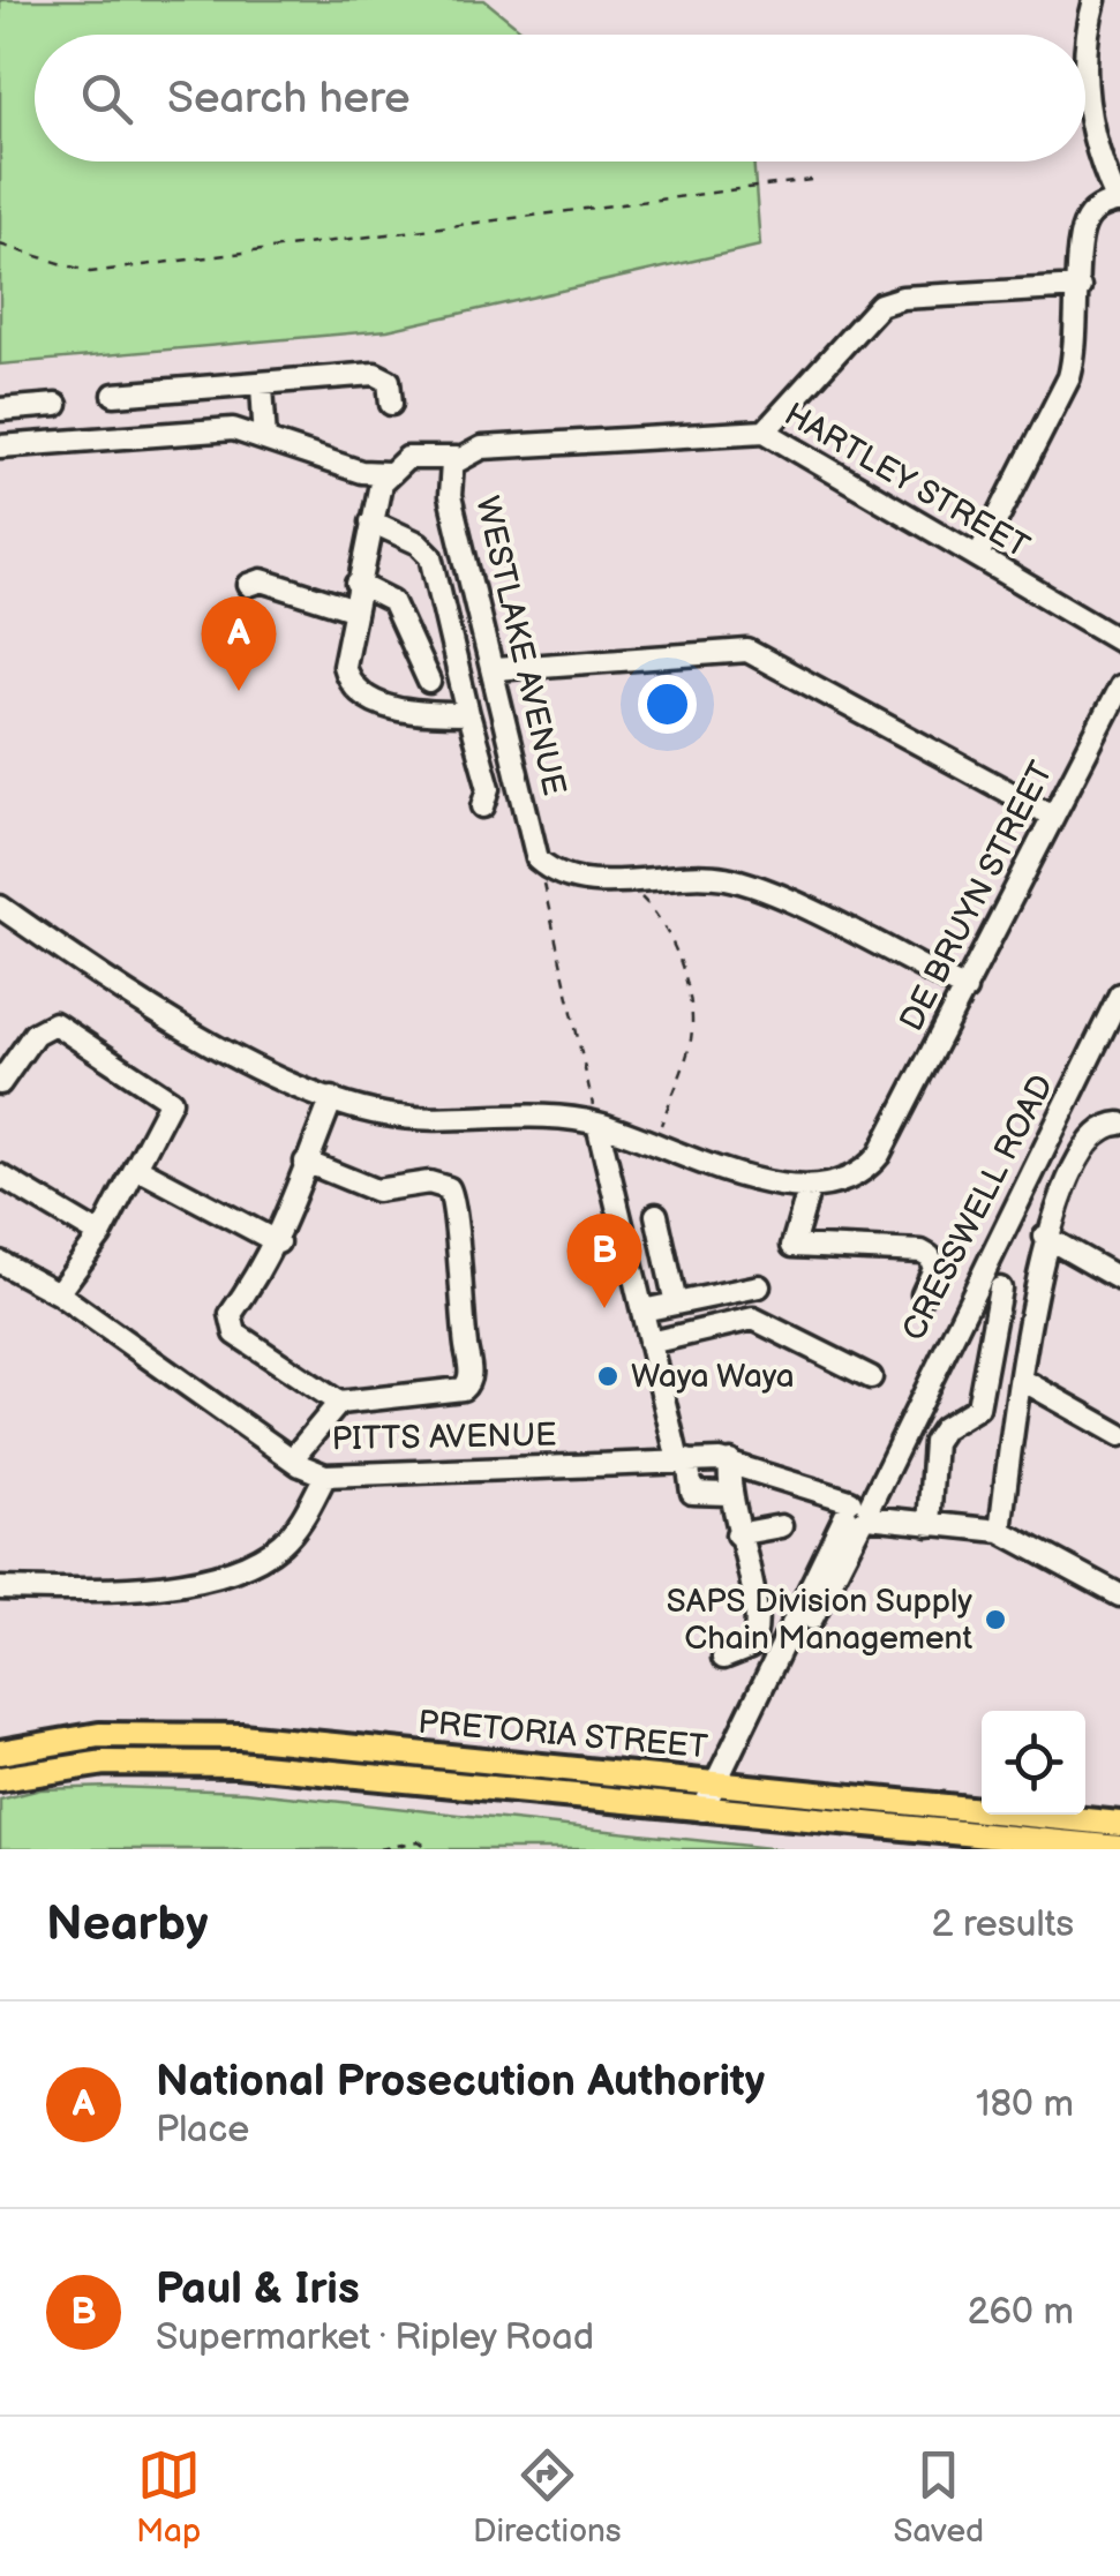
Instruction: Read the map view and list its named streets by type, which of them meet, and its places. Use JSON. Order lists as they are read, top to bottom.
{
  "streets": {
    "main road": ["PRETORIA STREET"],
    "street": [
      "HARTLEY STREET",
      "WESTLAKE AVENUE",
      "DE BRUYN STREET",
      "CRESSWELL ROAD",
      "PITTS AVENUE"
    ]
  },
  "crossings": [
    ["HARTLEY STREET", "WESTLAKE AVENUE"],
    ["CRESSWELL ROAD", "PITTS AVENUE"],
    ["CRESSWELL ROAD", "PRETORIA STREET"]
  ],
  "places": ["Waya Waya", "SAPS Division Supply Chain Management"],
  "page": {
    "search": "Search here",
    "pins": ["A", "B"],
    "heading": ["Nearby", "2 results"],
    "list": [
      {
        "mark": "A",
        "name": "National Prosecution Authority",
        "note": "Place",
        "value": "180 m"
      },
      {
        "mark": "B",
        "name": "Paul & Iris",
        "note": "Supermarket · Ripley Road",
        "value": "260 m"
      }
    ],
    "nav": ["Map", "Directions", "Saved"]
  }
}
